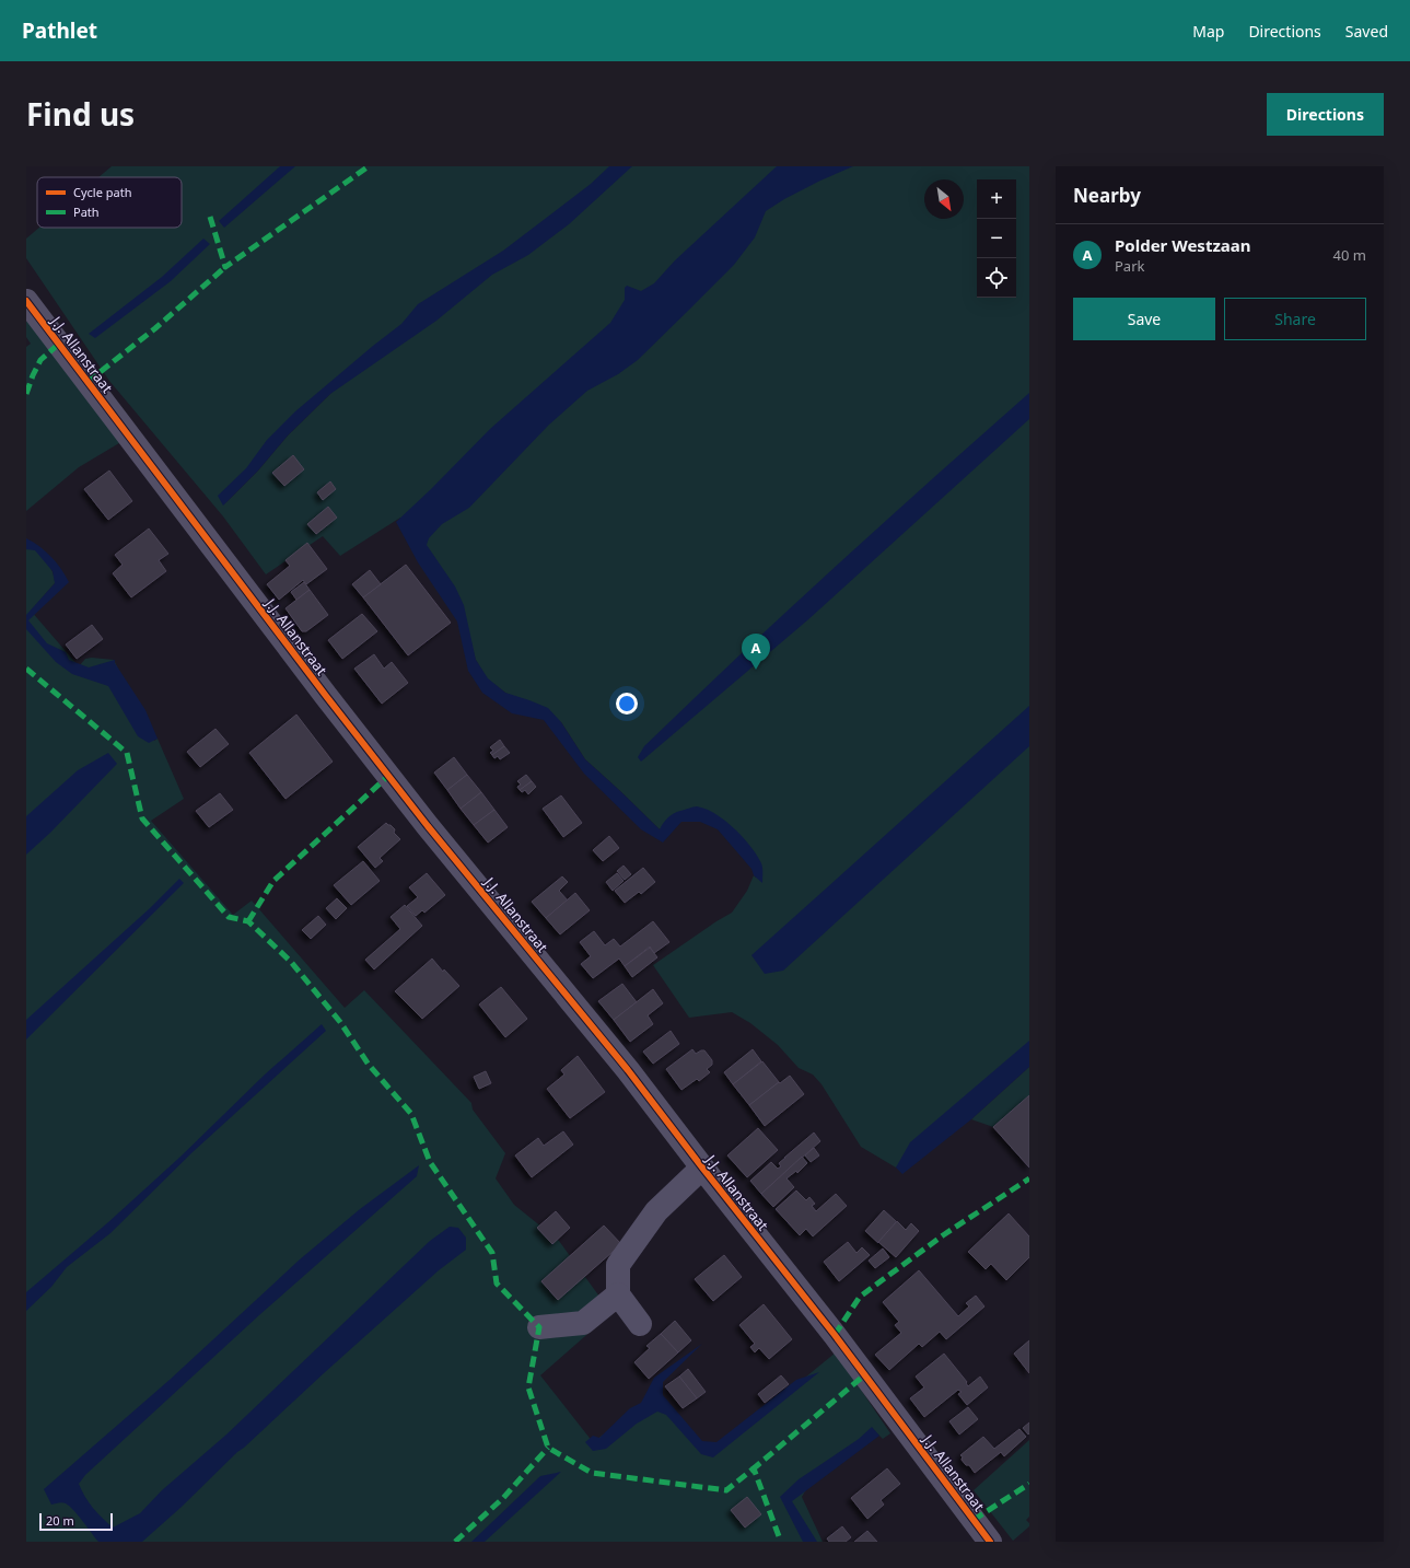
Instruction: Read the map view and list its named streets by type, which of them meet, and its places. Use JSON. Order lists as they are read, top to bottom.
{
  "streets": {
    "street": ["J.J. Allanstraat"]
  },
  "legend": ["Cycle path", "Path"],
  "scale_bar": "20 m",
  "north": "bottom right",
  "page": {
    "header": "Pathlet",
    "nav": ["Map", "Directions", "Saved"],
    "title": "Find us",
    "buttons": [
      "Directions",
      ["Save", "Share"]
    ],
    "heading": "Nearby",
    "map_buttons": ["+", "−"],
    "list": [
      {
        "mark": "A",
        "name": "Polder Westzaan",
        "note": "Park",
        "value": "40 m"
      }
    ],
    "pins": "A",
    "scale": "20 m"
  }
}
